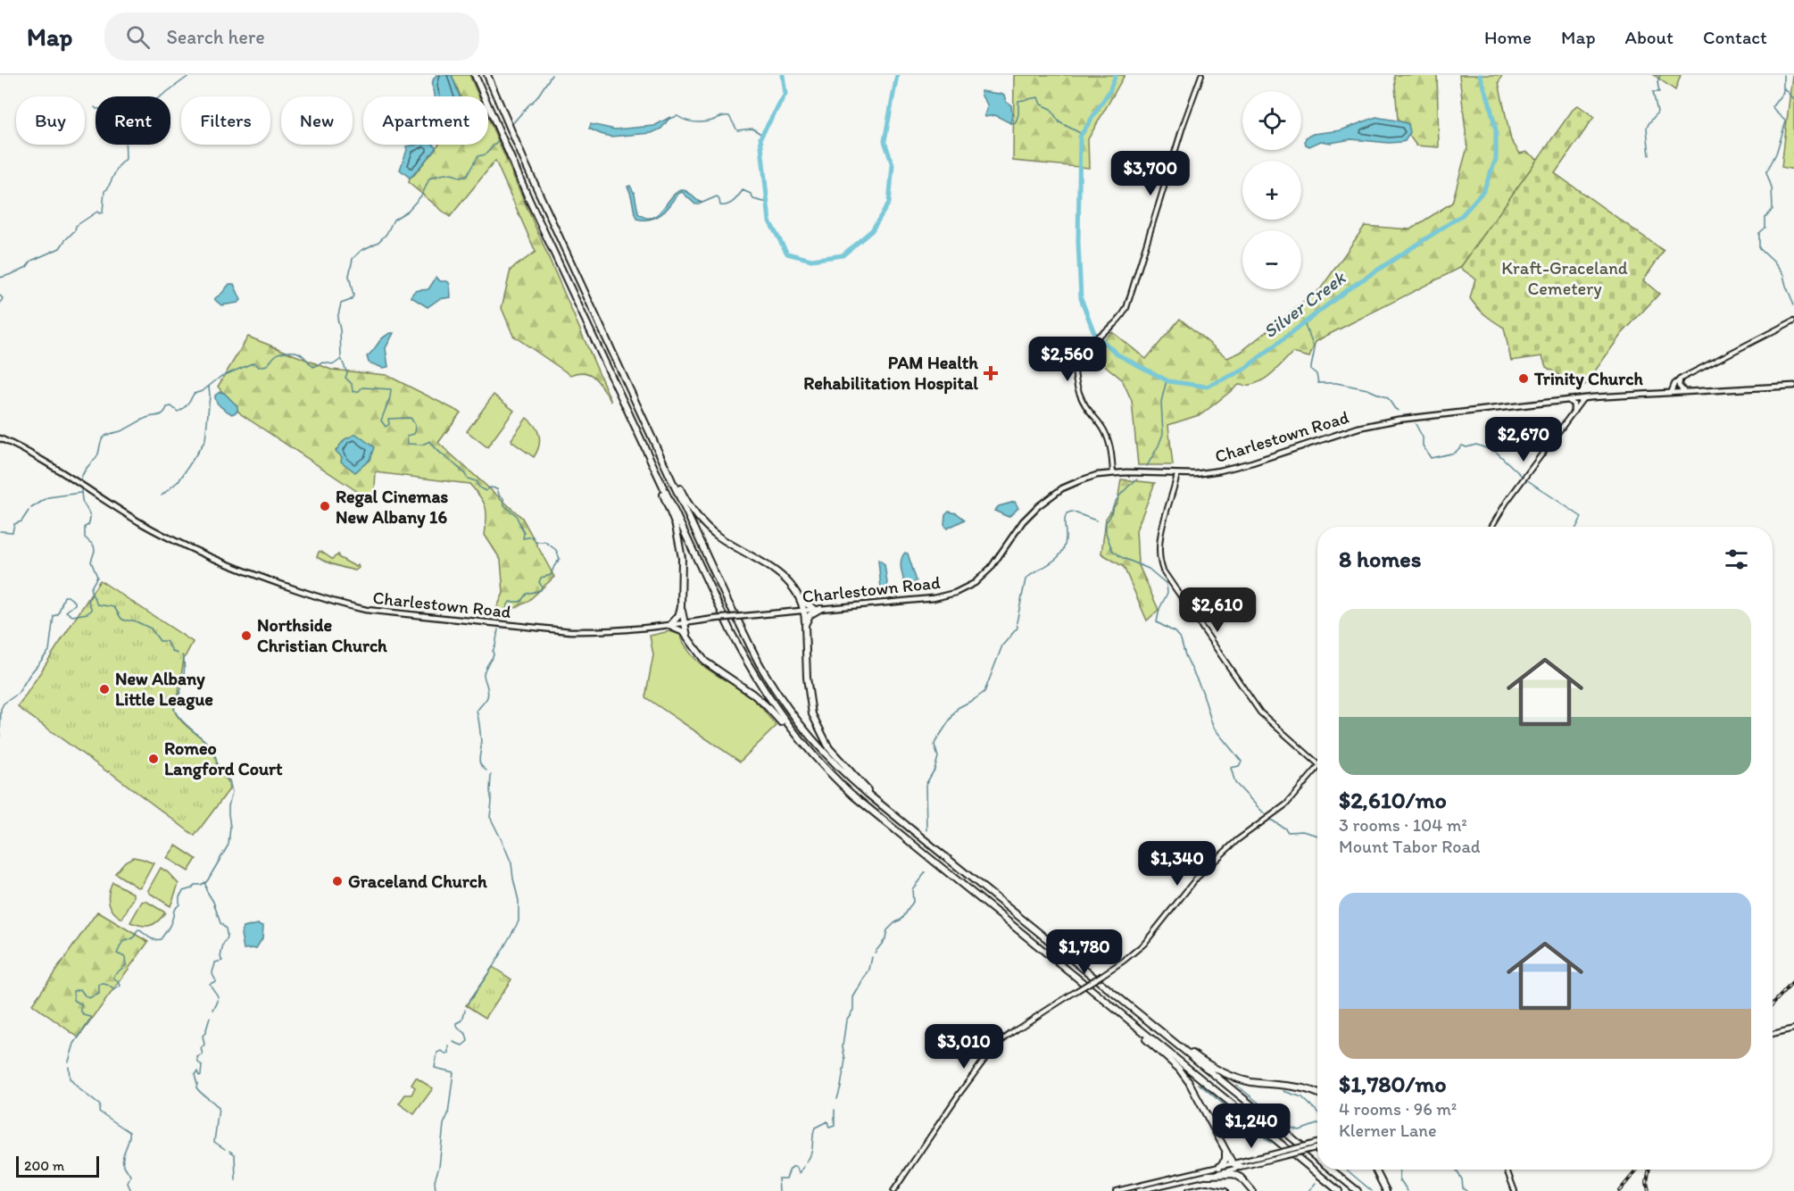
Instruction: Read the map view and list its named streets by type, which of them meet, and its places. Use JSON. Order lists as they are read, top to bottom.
{
  "streets": {
    "main road": ["Charlestown Road"]
  },
  "water": ["Silver Creek"],
  "parks": ["Kraft-Graceland Cemetery"],
  "places": {
    "health": ["PAM Health Rehabilitation Hospital"],
    "other": [
      "Trinity Church",
      "Regal Cinemas New Albany 16",
      "Northside Christian Church",
      "New Albany Little League",
      "Romeo Langford Court",
      "Graceland Church"
    ]
  },
  "scale_bar": "200 m",
  "page": {
    "header": "Map",
    "search": "Search here",
    "nav": [
      "Home",
      "Map",
      "About",
      "Contact"
    ],
    "map_buttons": ["+", "−"],
    "chip": [
      "Buy",
      "Rent",
      "Filters",
      "New",
      "Apartment"
    ],
    "price": [
      "$3,700",
      "$2,560",
      "$2,670",
      "$2,610",
      "$1,340",
      "$1,780",
      "$3,010",
      "$1,240"
    ],
    "heading": "8 homes",
    "list": [
      {
        "name": "$2,610/mo",
        "note": "3 rooms · 104 m² · Mount Tabor Road"
      },
      {
        "name": "$1,780/mo",
        "note": "4 rooms · 96 m² · Klerner Lane"
      }
    ],
    "scale": "200 m"
  }
}
